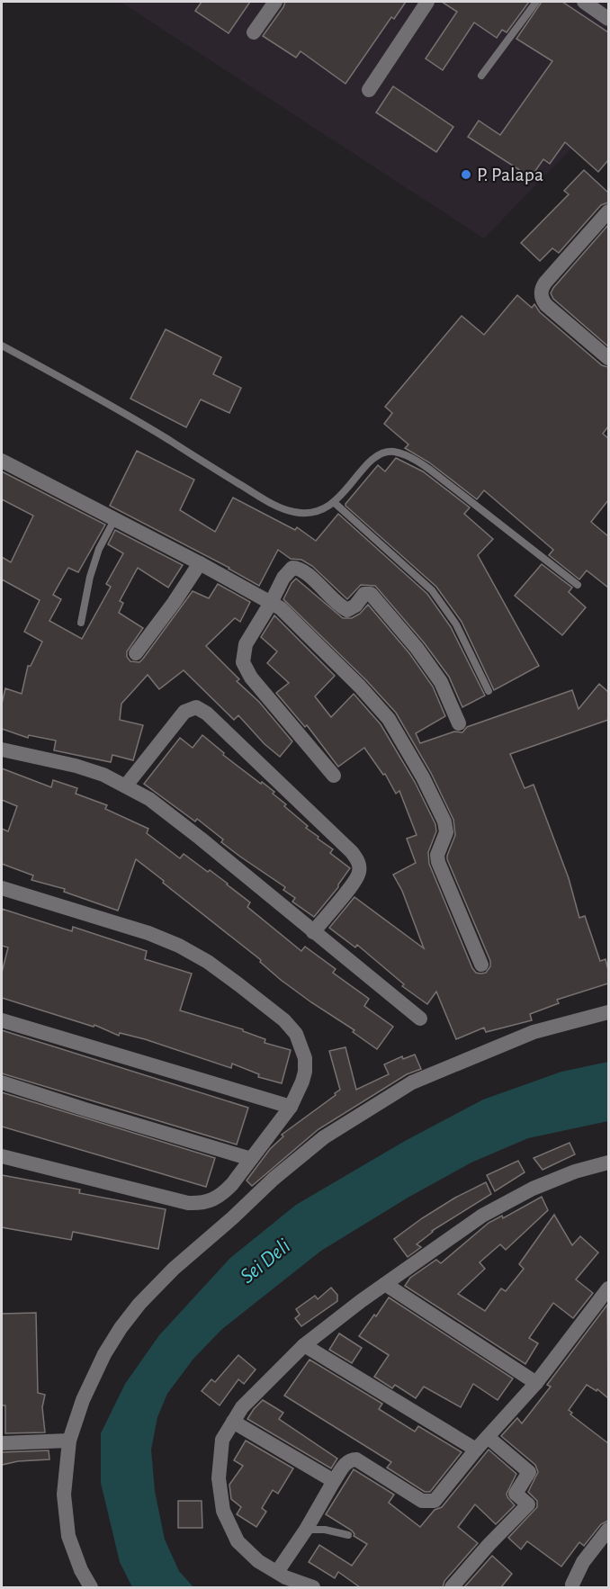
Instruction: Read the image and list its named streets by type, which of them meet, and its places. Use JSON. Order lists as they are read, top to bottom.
{
  "water": ["Sei Deli"],
  "places": ["P. Palapa"]
}
